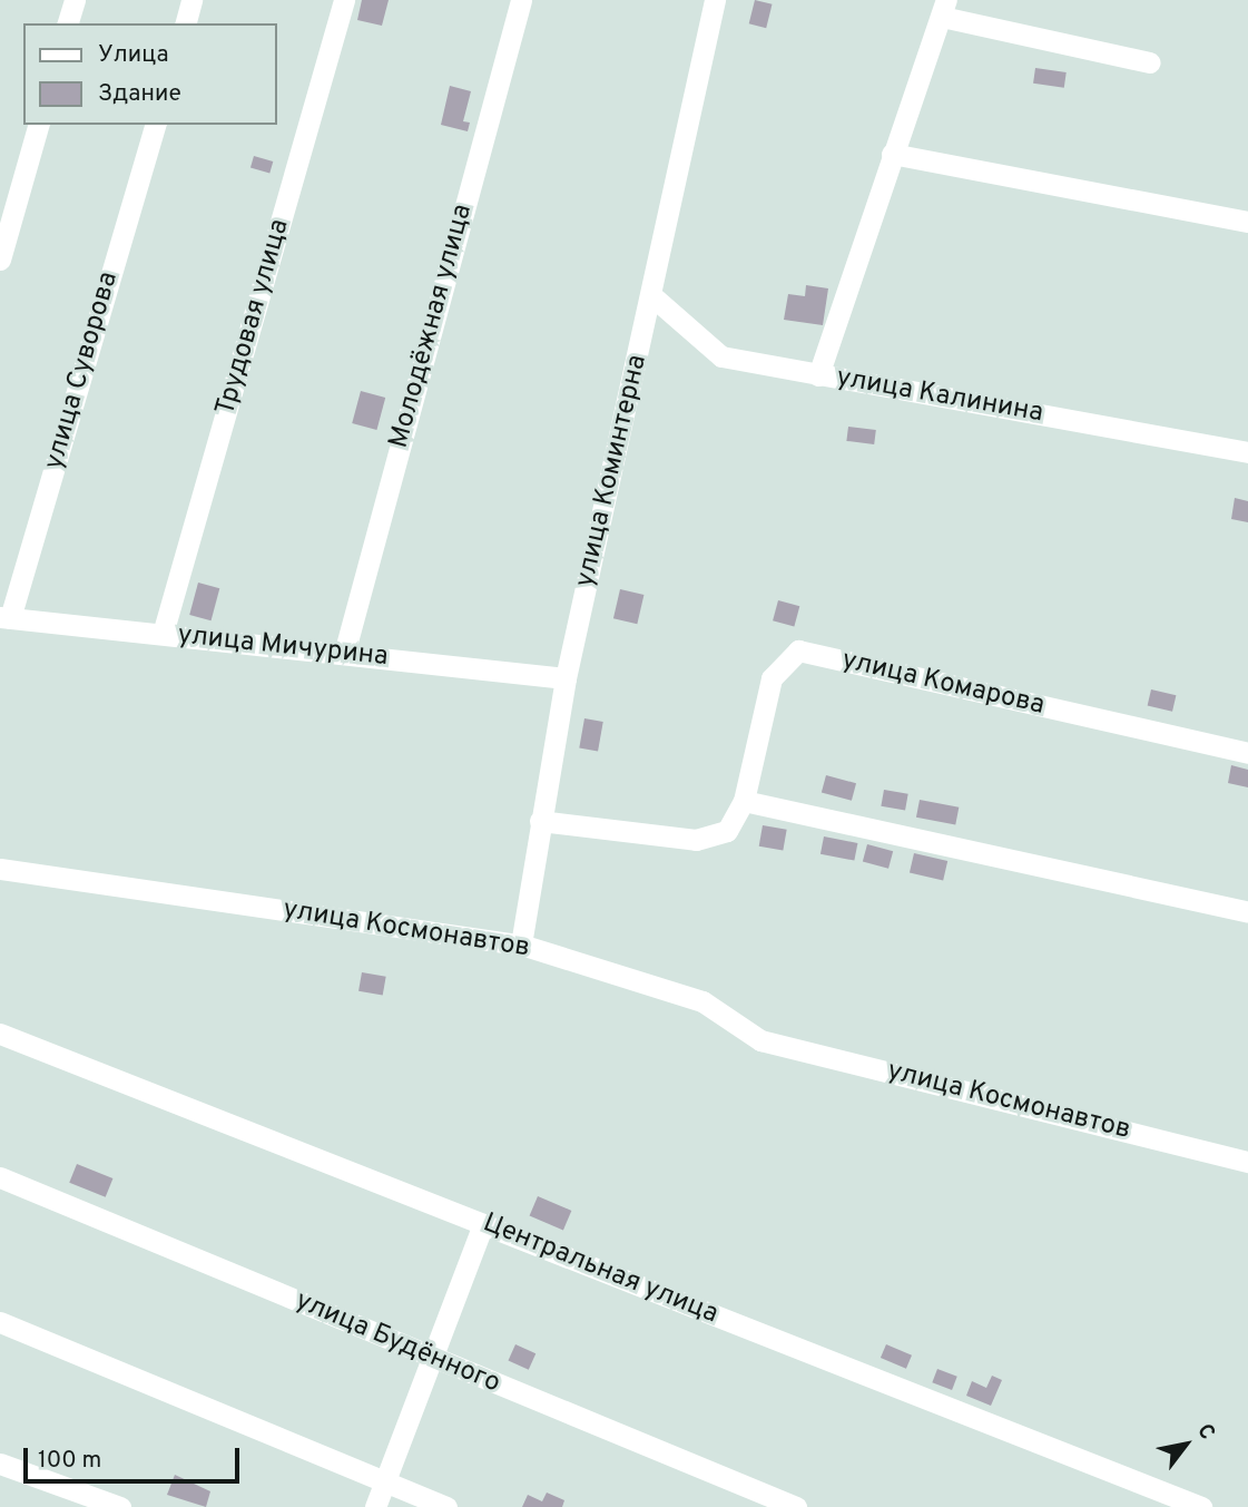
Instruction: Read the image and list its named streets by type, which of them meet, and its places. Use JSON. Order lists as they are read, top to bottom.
{
  "streets": {
    "street": [
      "Трудовая улица",
      "Молодёжная улица",
      "улица Суворова",
      "улица Калинина",
      "улица Коминтерна",
      "улица Мичурина",
      "улица Комарова",
      "улица Космонавтов",
      "Центральная улица",
      "улица Будённого"
    ]
  },
  "crossings": [
    ["Трудовая улица", "улица Мичурина"],
    ["Молодёжная улица", "улица Мичурина"],
    ["улица Суворова", "улица Мичурина"],
    ["улица Калинина", "улица Коминтерна"],
    ["улица Коминтерна", "улица Мичурина"],
    ["улица Коминтерна", "улица Комарова"],
    ["улица Коминтерна", "улица Космонавтов"]
  ],
  "legend": ["Улица", "Здание"],
  "scale_bar": "100 m",
  "north": "top right"
}
